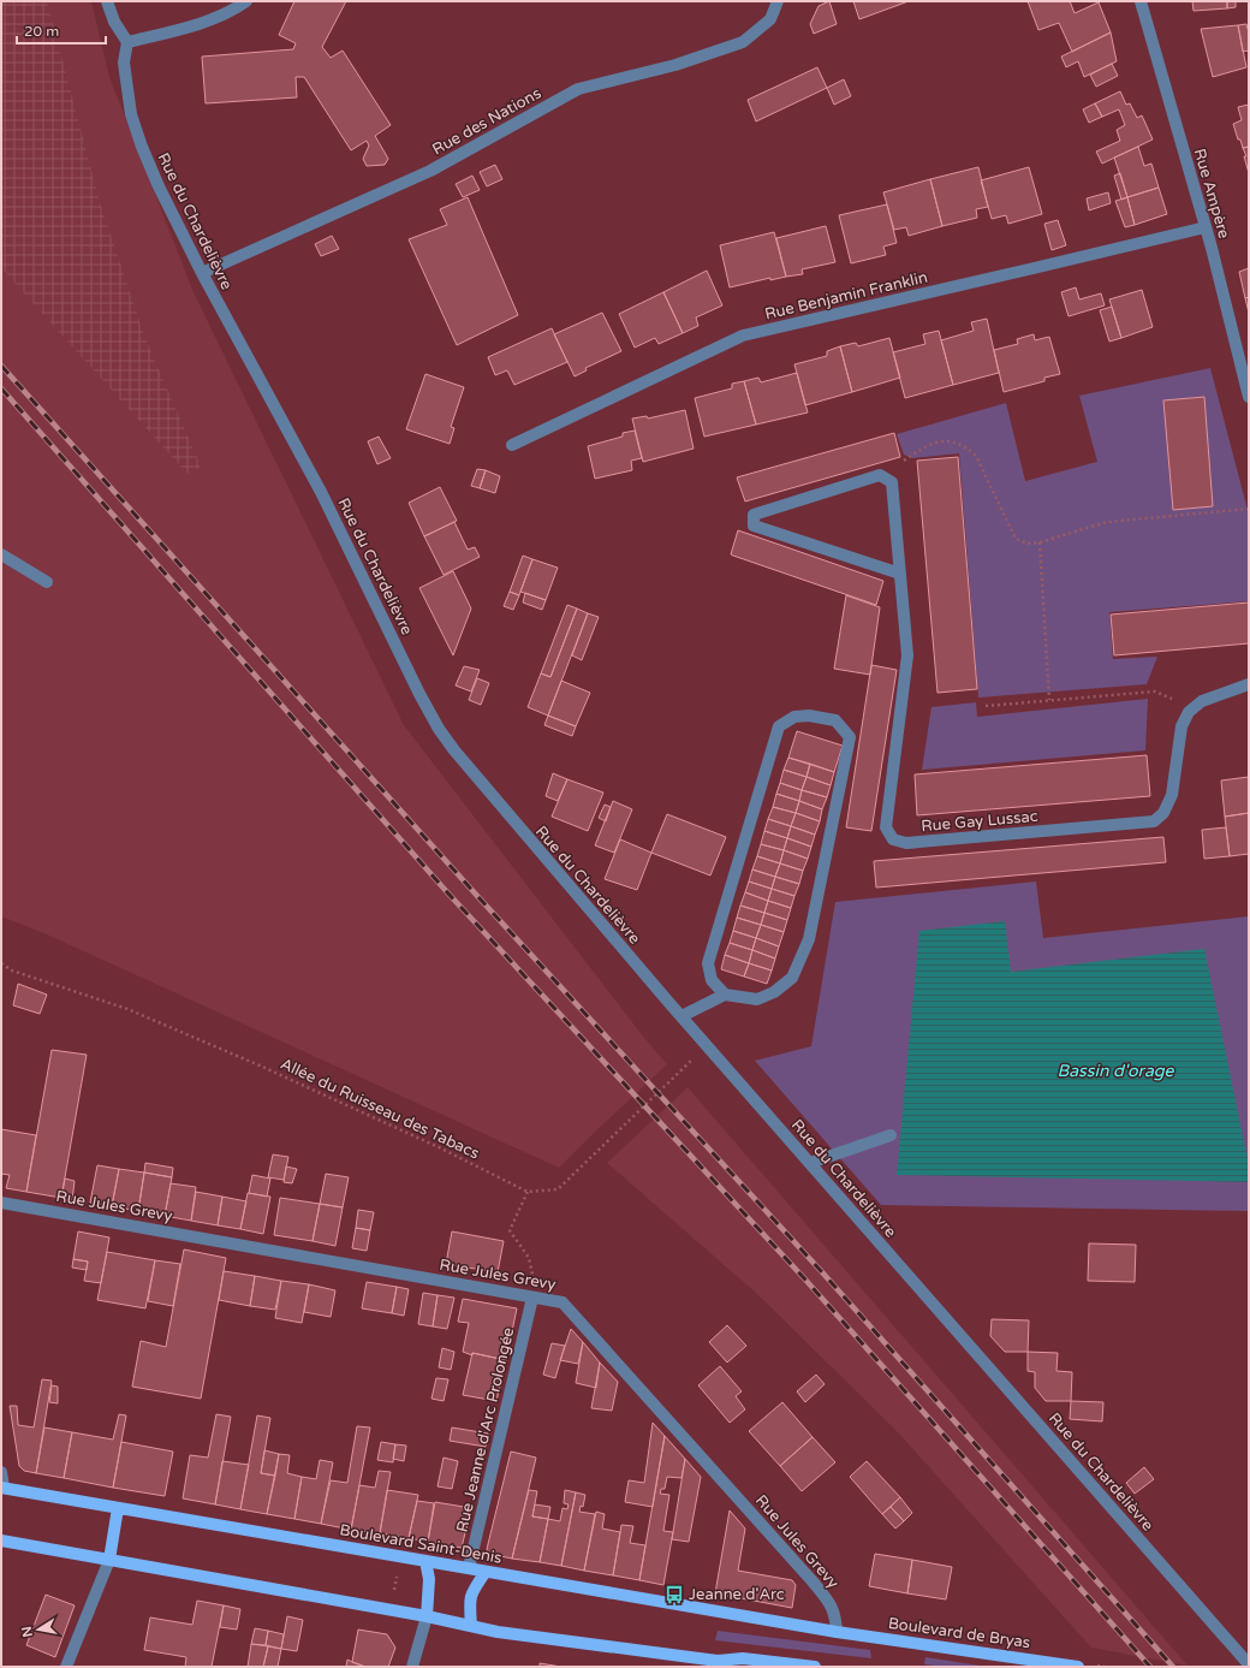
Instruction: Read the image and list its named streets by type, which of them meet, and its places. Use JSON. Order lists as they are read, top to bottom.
{
  "streets": {
    "main road": ["Boulevard Saint-Denis", "Boulevard de Bryas"],
    "street": [
      "Rue des Nations",
      "Rue Ampère",
      "Rue du Chardelièvre",
      "Rue Benjamin Franklin",
      "Rue Gay Lussac",
      "Rue Jules Grevy",
      "Rue Jeanne d'Arc Prolongée"
    ],
    "path": ["Allée du Ruisseau des Tabacs"]
  },
  "crossings": [
    ["Rue des Nations", "Rue du Chardelièvre"],
    ["Rue Ampère", "Rue Benjamin Franklin"],
    ["Rue Jules Grevy", "Rue Jeanne d'Arc Prolongée"],
    ["Rue Jules Grevy", "Boulevard Saint-Denis"],
    ["Rue Jules Grevy", "Boulevard de Bryas"],
    ["Rue Jeanne d'Arc Prolongée", "Boulevard Saint-Denis"],
    ["Boulevard Saint-Denis", "Boulevard de Bryas"]
  ],
  "water": ["Bassin d'orage"],
  "places": {
    "bus stop": ["Jeanne d'Arc"]
  },
  "scale_bar": "20 m",
  "north": "left"
}
